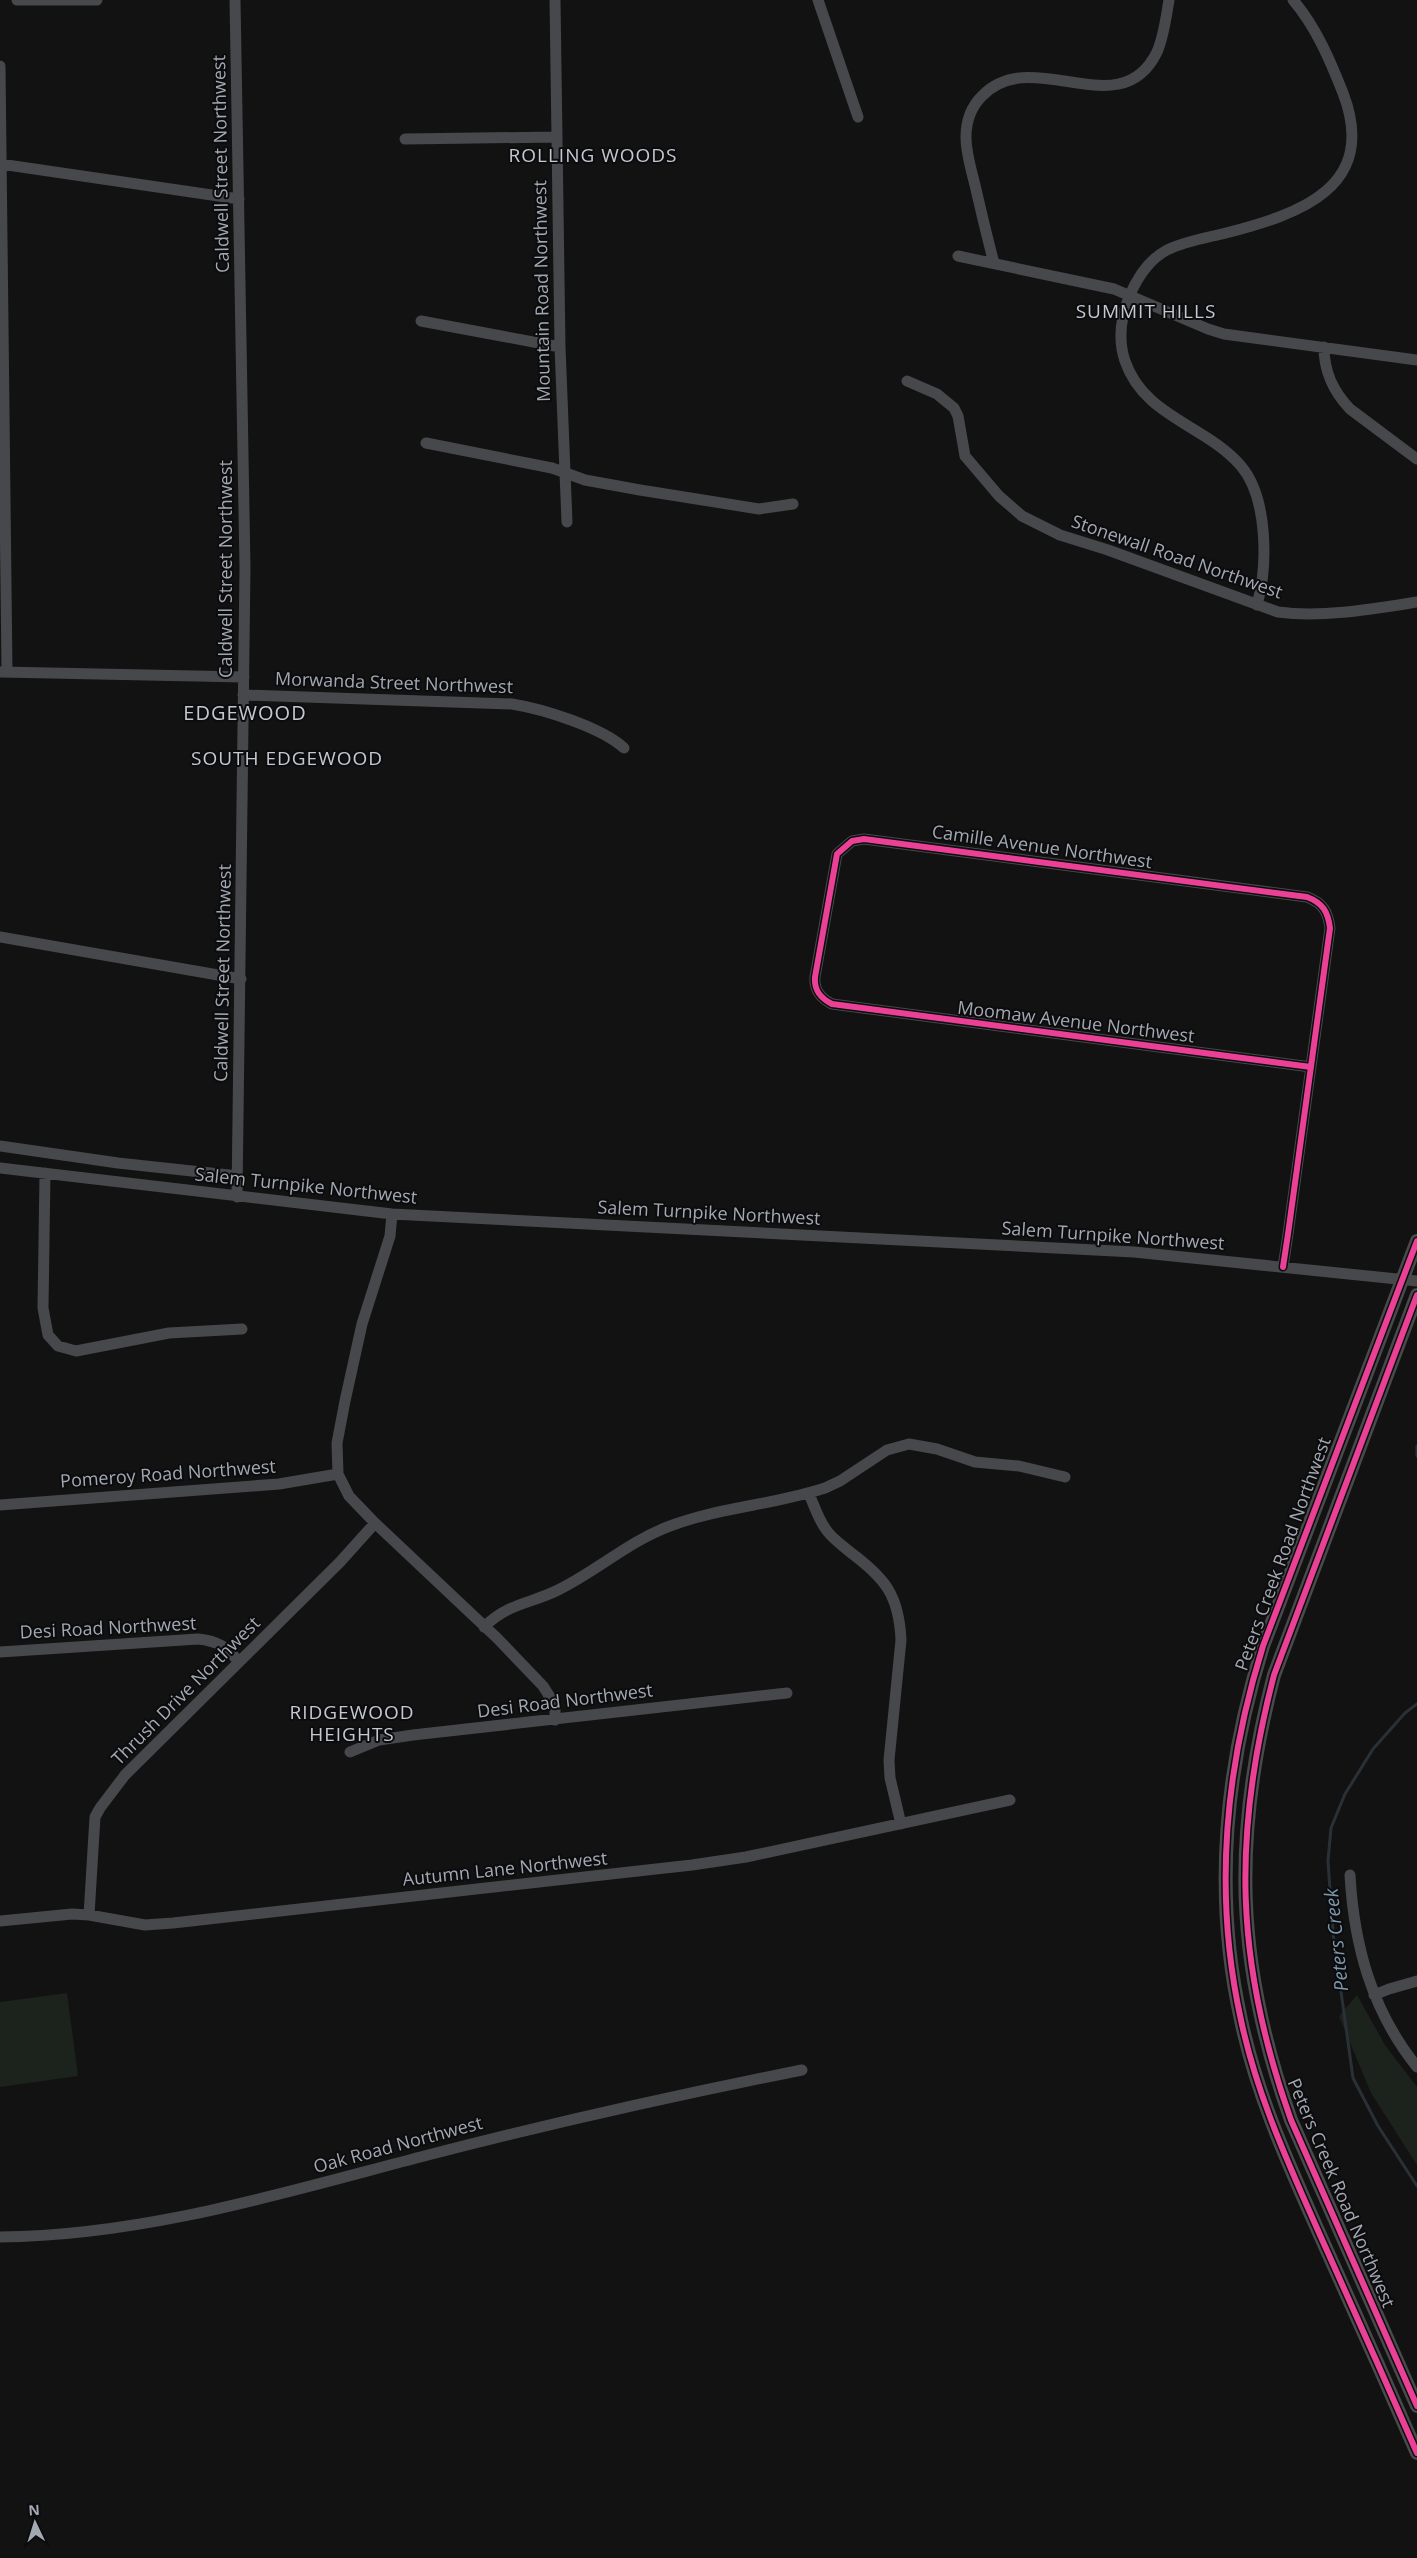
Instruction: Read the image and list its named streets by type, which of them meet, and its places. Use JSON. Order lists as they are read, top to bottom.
{
  "streets": {
    "main road": ["Peters Creek Road Northwest"],
    "street": [
      "Caldwell Street Northwest",
      "Mountain Road Northwest",
      "Stonewall Road Northwest",
      "Morwanda Street Northwest",
      "Camille Avenue Northwest",
      "Moomaw Avenue Northwest",
      "Salem Turnpike Northwest",
      "Pomeroy Road Northwest",
      "Desi Road Northwest",
      "Thrush Drive Northwest",
      "Autumn Lane Northwest",
      "Oak Road Northwest"
    ]
  },
  "crossings": [
    ["Caldwell Street Northwest", "Morwanda Street Northwest"],
    ["Caldwell Street Northwest", "Salem Turnpike Northwest"],
    ["Camille Avenue Northwest", "Moomaw Avenue Northwest"],
    ["Camille Avenue Northwest", "Salem Turnpike Northwest"],
    ["Salem Turnpike Northwest", "Peters Creek Road Northwest"],
    ["Desi Road Northwest", "Thrush Drive Northwest"],
    ["Thrush Drive Northwest", "Autumn Lane Northwest"]
  ],
  "districts": [
    "ROLLING WOODS",
    "SUMMIT HILLS",
    "EDGEWOOD",
    "SOUTH EDGEWOOD",
    "RIDGEWOOD HEIGHTS"
  ],
  "water": ["Peters Creek"],
  "north": "top"
}
